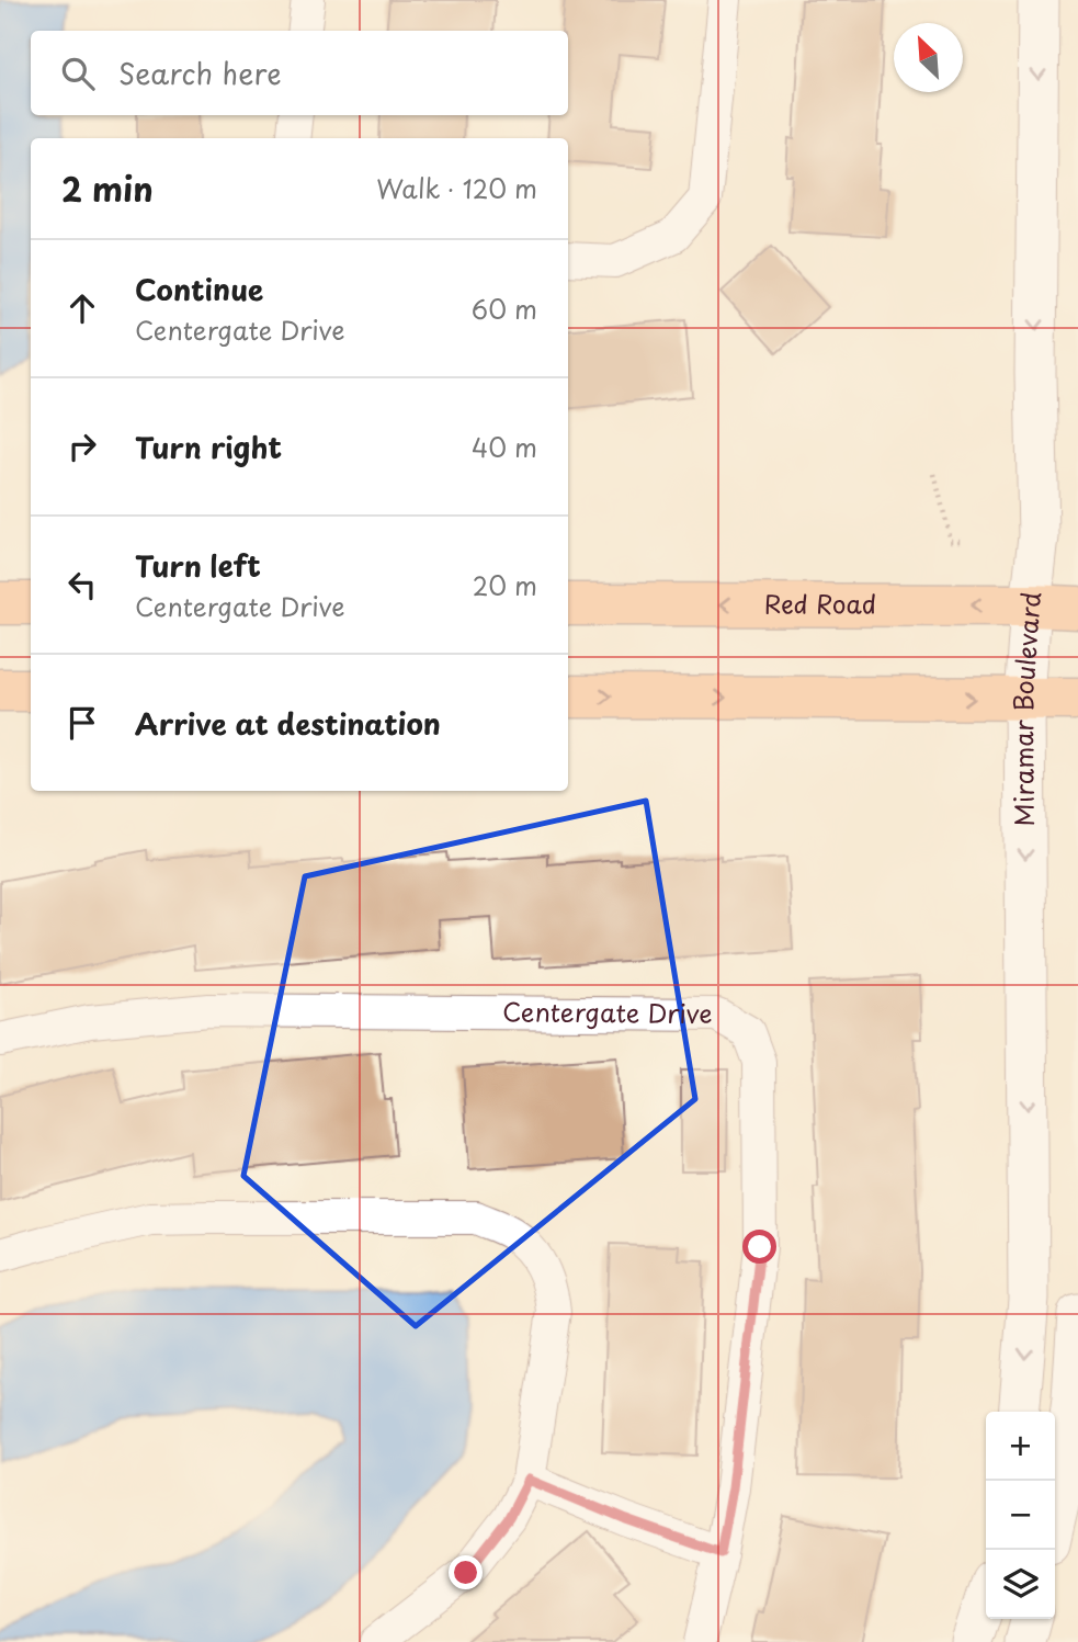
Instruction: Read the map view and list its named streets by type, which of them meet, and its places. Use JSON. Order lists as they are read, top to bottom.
{
  "streets": {
    "highway": ["Red Road"],
    "street": ["Miramar Boulevard", "Centergate Drive"]
  },
  "crossings": [
    ["Red Road", "Miramar Boulevard"]
  ],
  "one_way": ["Miramar Boulevard"],
  "north": "top left",
  "page": {
    "search": "Search here",
    "heading": ["2 min", "Walk · 120 m"],
    "list": [
      ["Continue", "Centergate Drive", "60 m"],
      ["Turn right", "40 m"],
      ["Turn left", "Centergate Drive", "20 m"],
      "Arrive at destination"
    ],
    "map_buttons": ["+", "−"]
  }
}
